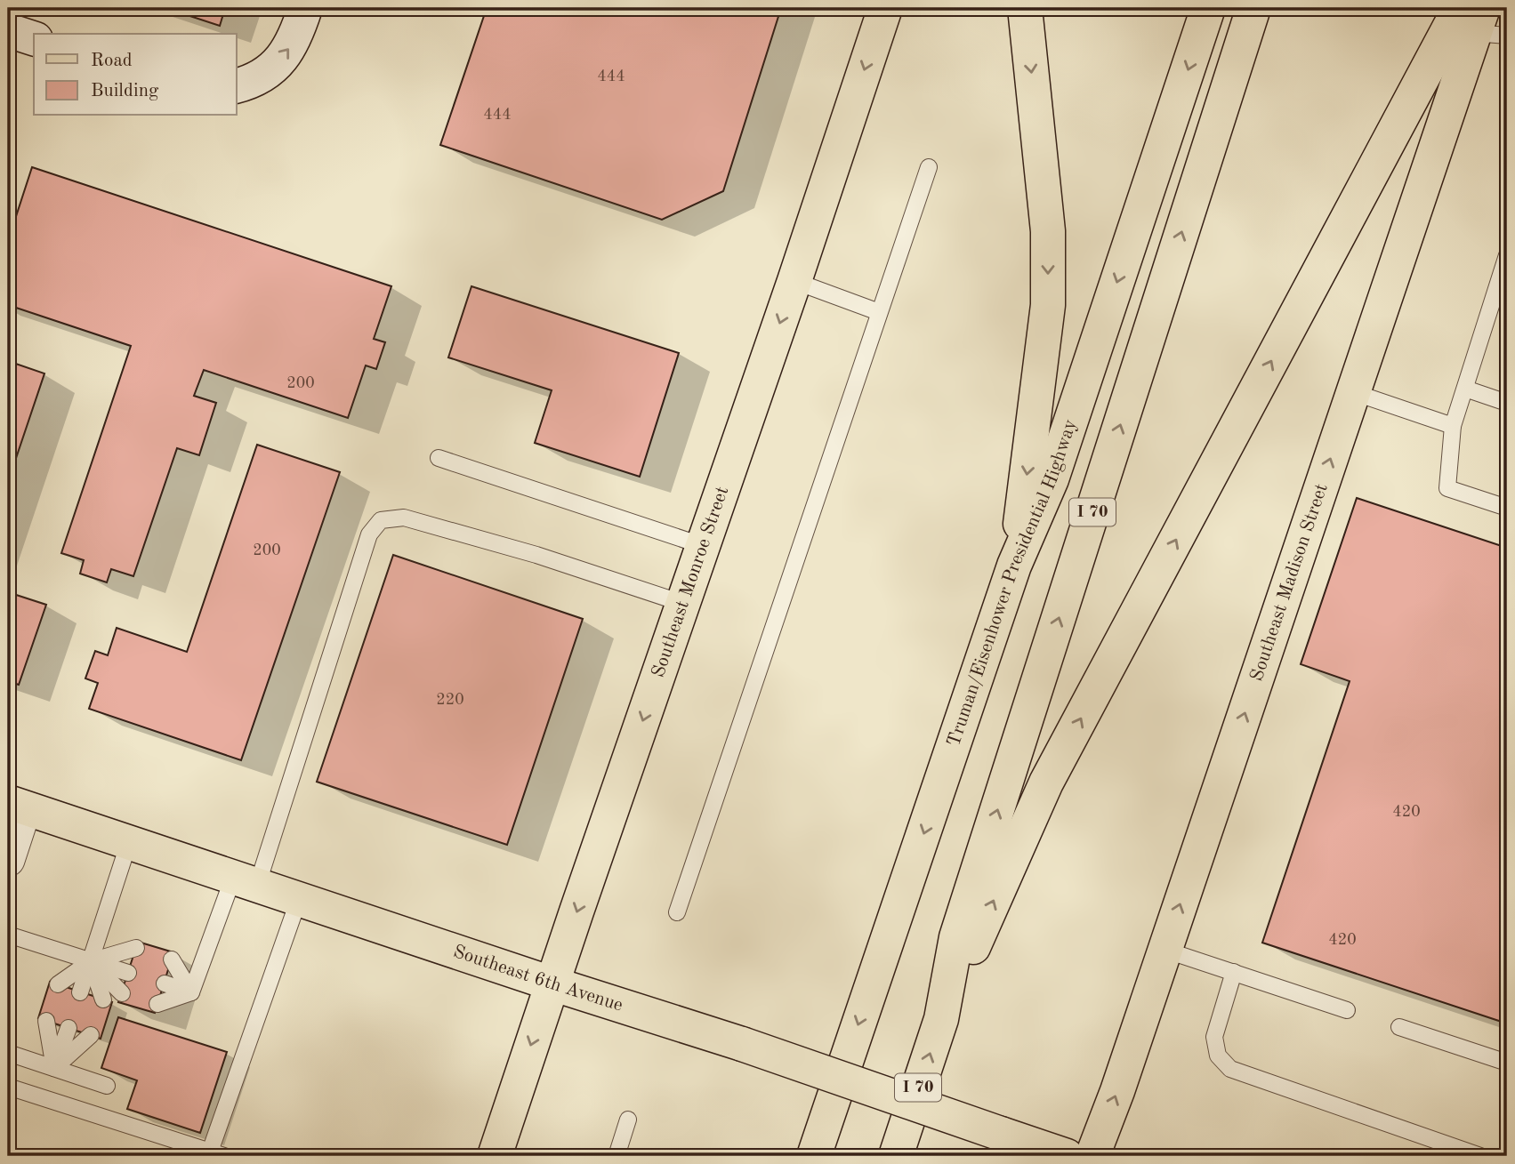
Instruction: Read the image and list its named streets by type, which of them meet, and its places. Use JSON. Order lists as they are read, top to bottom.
{
  "streets": {
    "main road": [
      "I 70",
      "Southeast Monroe Street",
      "Truman/Eisenhower Presidential Highway",
      "Southeast Madison Street",
      "Southeast 6th Avenue"
    ]
  },
  "crossings": [
    ["Southeast Monroe Street", "Southeast 6th Avenue"]
  ],
  "house_numbers": [
    "444",
    "444",
    "200",
    "200",
    "220",
    "420",
    "420"
  ],
  "legend": ["Road", "Building"]
}
